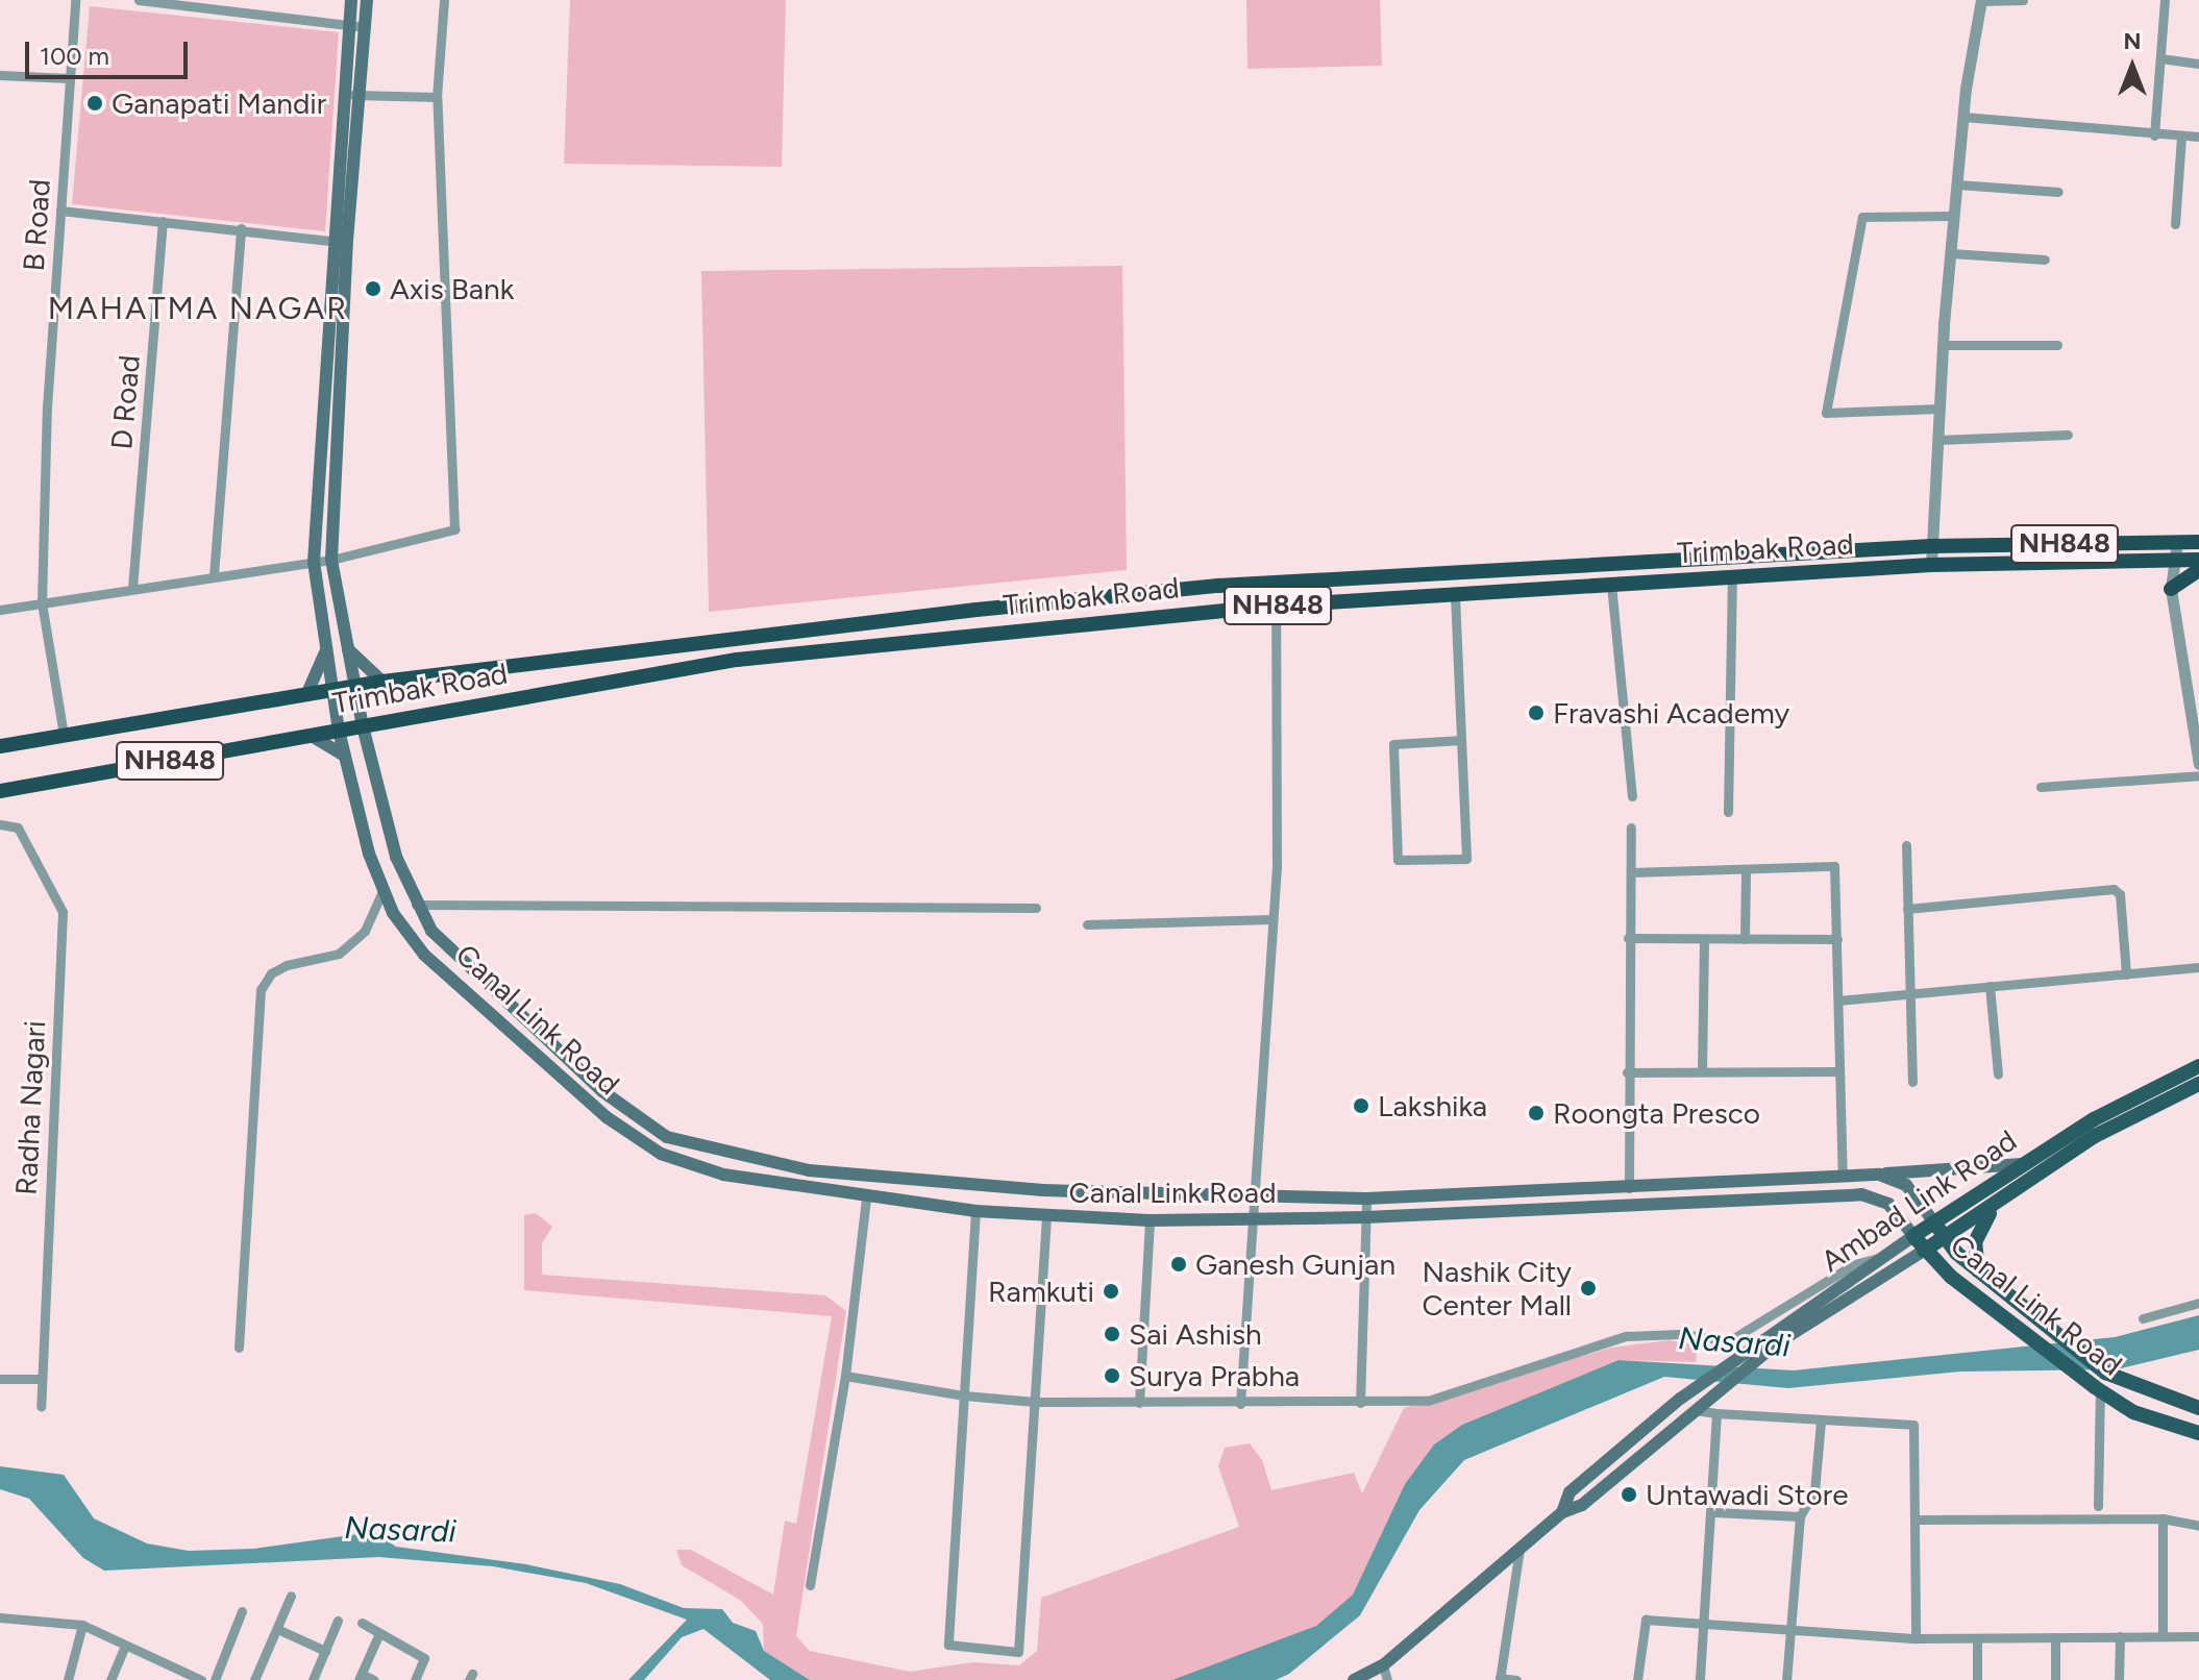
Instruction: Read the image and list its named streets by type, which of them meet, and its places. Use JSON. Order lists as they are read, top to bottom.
{
  "streets": {
    "highway": ["NH848", "Trimbak Road"],
    "main road": ["Canal Link Road", "Ambad Link Road"],
    "street": ["B Road", "D Road", "Radha Nagari"]
  },
  "crossings": [
    ["B Road", "Trimbak Road"],
    ["Trimbak Road", "Canal Link Road"],
    ["Canal Link Road", "Ambad Link Road"]
  ],
  "districts": ["MAHATMA NAGAR"],
  "water": ["Nasardi"],
  "places": [
    "Ganapati Mandir",
    "Axis Bank",
    "Fravashi Academy",
    "Lakshika",
    "Roongta Presco",
    "Ganesh Gunjan",
    "Nashik City Center Mall",
    "Ramkuti",
    "Sai Ashish",
    "Surya Prabha",
    "Untawadi Store"
  ],
  "scale_bar": "100 m",
  "north": "top"
}
